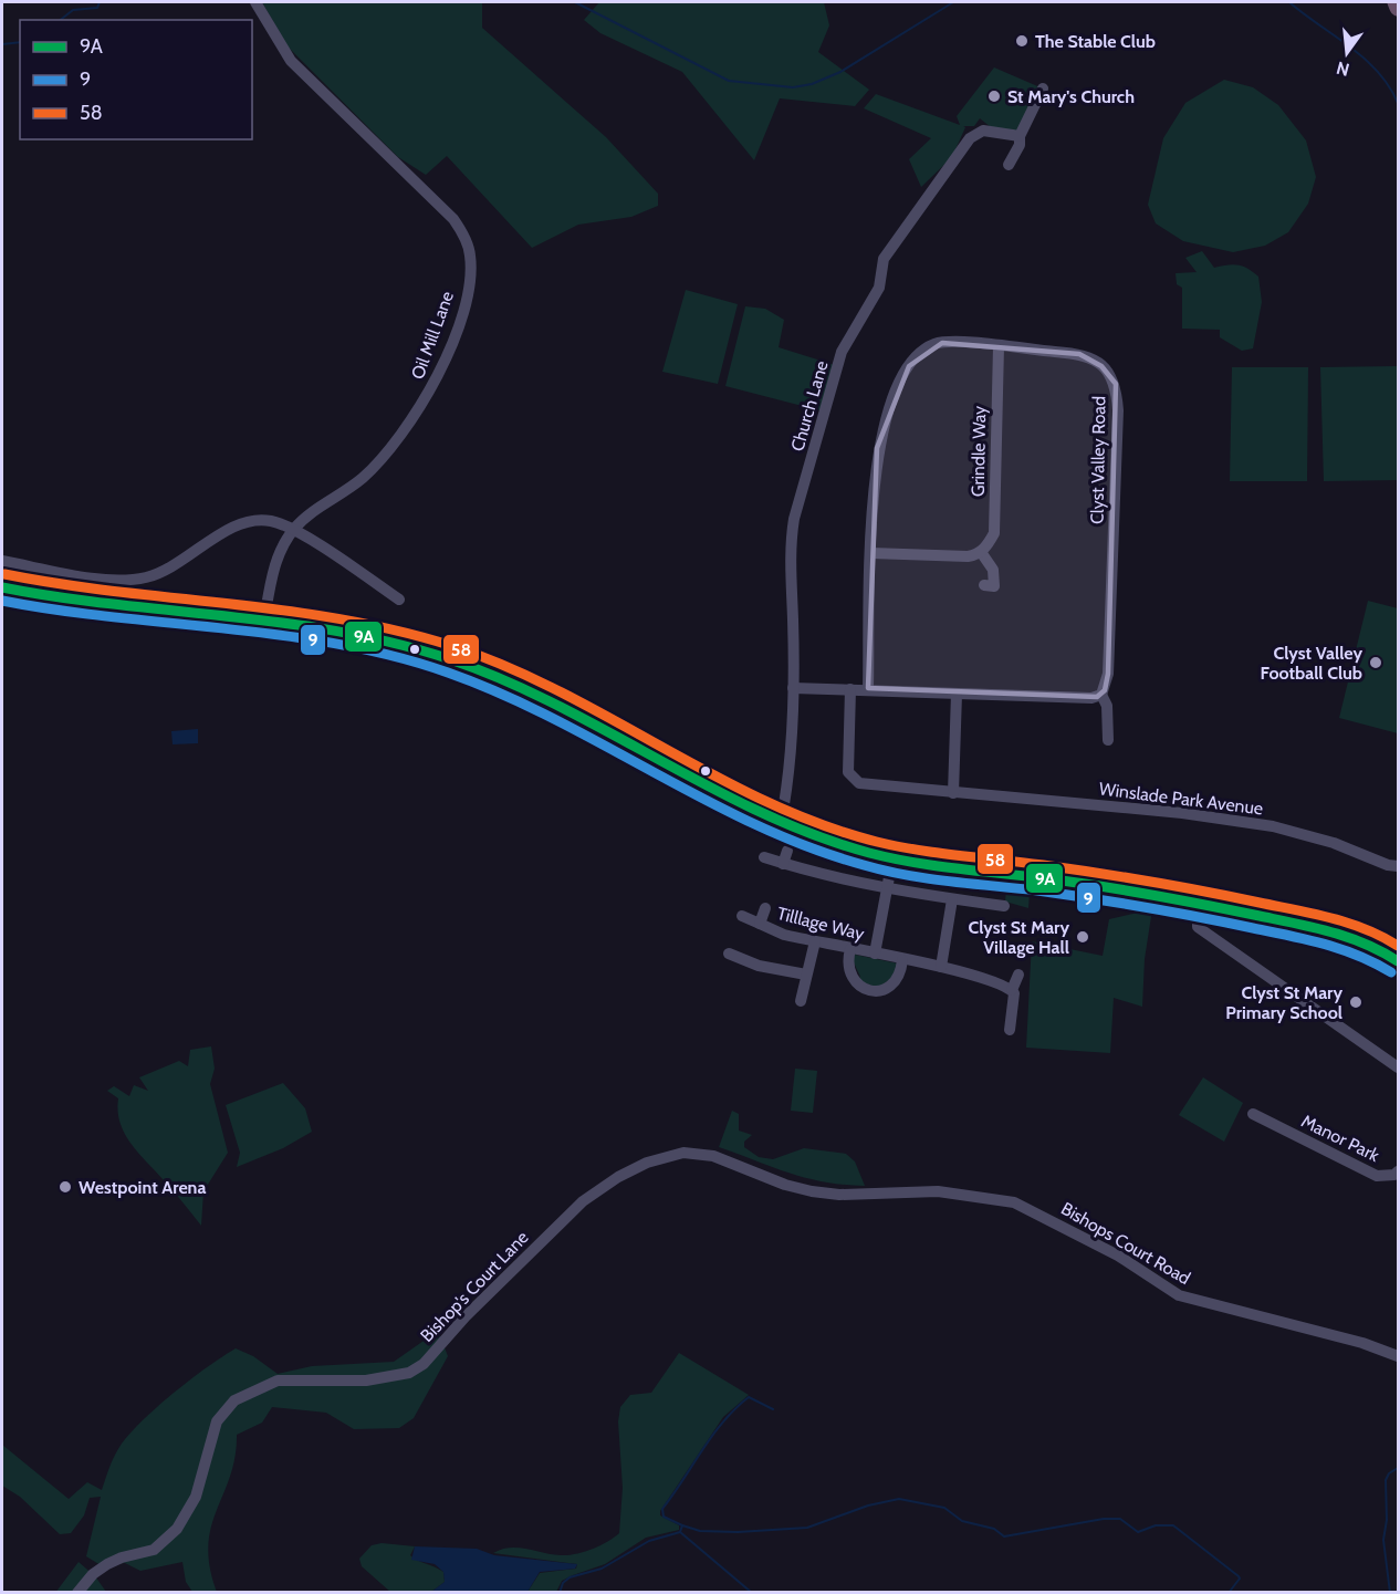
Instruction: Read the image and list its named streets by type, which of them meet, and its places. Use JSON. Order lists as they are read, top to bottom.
{
  "streets": {
    "street": [
      "Oil Mill Lane",
      "Church Lane",
      "Grindle Way",
      "Clyst Valley Road",
      "Winslade Park Avenue",
      "Tilllage Way",
      "Manor Park",
      "Bishops Court Road",
      "Bishop's Court Lane"
    ]
  },
  "crossings": [
    ["Grindle Way", "Clyst Valley Road"],
    ["Bishops Court Road", "Bishop's Court Lane"]
  ],
  "places": [
    "The Stable Club",
    "St Mary's Church",
    "Clyst Valley Football Club",
    "Clyst St Mary Village Hall",
    "Clyst St Mary Primary School",
    "Westpoint Arena"
  ],
  "lines": ["transit line 58", "transit line 9A", "transit line 9"],
  "legend": ["9A", "9", "58"],
  "north": "bottom"
}
